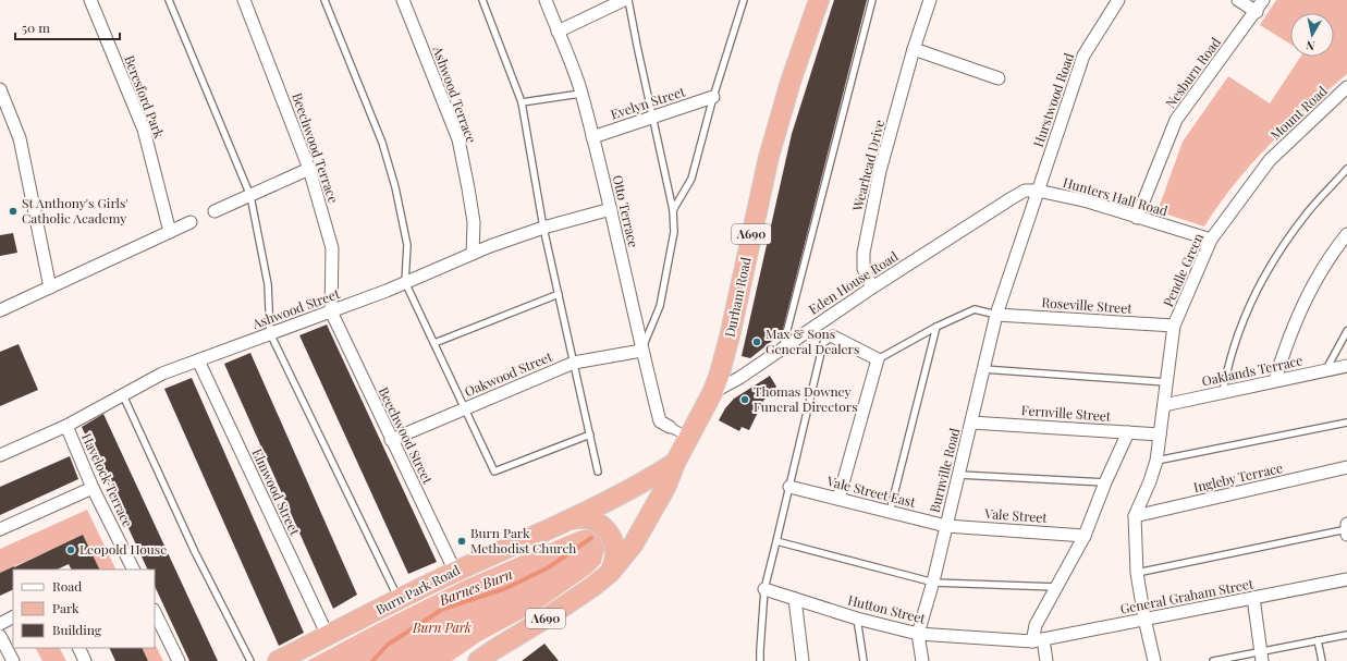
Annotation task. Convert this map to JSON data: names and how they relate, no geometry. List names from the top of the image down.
{
  "streets": {
    "highway": ["A690", "Durham Road", "Burn Park Road"],
    "street": [
      "Nesburn Road",
      "Ashwood Terrace",
      "Beresford Park",
      "Hurstwood Road",
      "Evelyn Street",
      "Mount Road",
      "Beechwood Terrace",
      "Wearhead Drive",
      "Hunters Hall Road",
      "Otto Terrace",
      "Pendle Green",
      "Eden House Road",
      "Roseville Street",
      "Ashwood Street",
      "Oaklands Terrace",
      "Oakwood Street",
      "Fernville Street",
      "Beechwood Street",
      "Burnville Road",
      "Ingleby Terrace",
      "Havelock Terrace",
      "Elmwood Street",
      "Vale Street East",
      "Vale Street",
      "General Graham Street",
      "Hutton Street"
    ]
  },
  "crossings": [
    ["Nesburn Road", "Hunters Hall Road"],
    ["Ashwood Terrace", "Ashwood Street"],
    ["Hurstwood Road", "Hunters Hall Road"],
    ["Hurstwood Road", "Roseville Street"],
    ["Hurstwood Road", "Burnville Road"],
    ["Evelyn Street", "Otto Terrace"],
    ["Mount Road", "Pendle Green"],
    ["Beechwood Terrace", "Ashwood Street"],
    ["Beechwood Terrace", "Beechwood Street"],
    ["Wearhead Drive", "Eden House Road"],
    ["Hunters Hall Road", "Pendle Green"],
    ["Hunters Hall Road", "Eden House Road"],
    ["Otto Terrace", "Ashwood Street"],
    ["Otto Terrace", "Oakwood Street"],
    ["A690", "Durham Road"],
    ["A690", "Burn Park Road"],
    ["Pendle Green", "Roseville Street"],
    ["Pendle Green", "Oaklands Terrace"],
    ["Pendle Green", "Fernville Street"],
    ["Pendle Green", "Ingleby Terrace"],
    ["Eden House Road", "Durham Road"],
    ["Durham Road", "Burn Park Road"],
    ["Roseville Street", "Burnville Road"],
    ["Ashwood Street", "Beechwood Street"],
    ["Ashwood Street", "Havelock Terrace"],
    ["Ashwood Street", "Elmwood Street"],
    ["Oakwood Street", "Beechwood Street"],
    ["Fernville Street", "Burnville Road"],
    ["Beechwood Street", "Burn Park Road"],
    ["Burnville Road", "Vale Street East"],
    ["Burnville Road", "Vale Street"],
    ["Burnville Road", "Hutton Street"],
    ["Elmwood Street", "Burn Park Road"],
    ["Vale Street East", "Vale Street"],
    ["General Graham Street", "Hutton Street"]
  ],
  "water": ["Barnes Burn"],
  "parks": ["Burn Park"],
  "places": [
    "St Anthony's Girls' Catholic Academy",
    "Max & Sons General Dealers",
    "Thomas Downey Funeral Directors",
    "Burn Park Methodist Church",
    "Leopold House"
  ],
  "legend": ["Road", "Park", "Building"],
  "scale_bar": "50 m",
  "north": "bottom"
}
